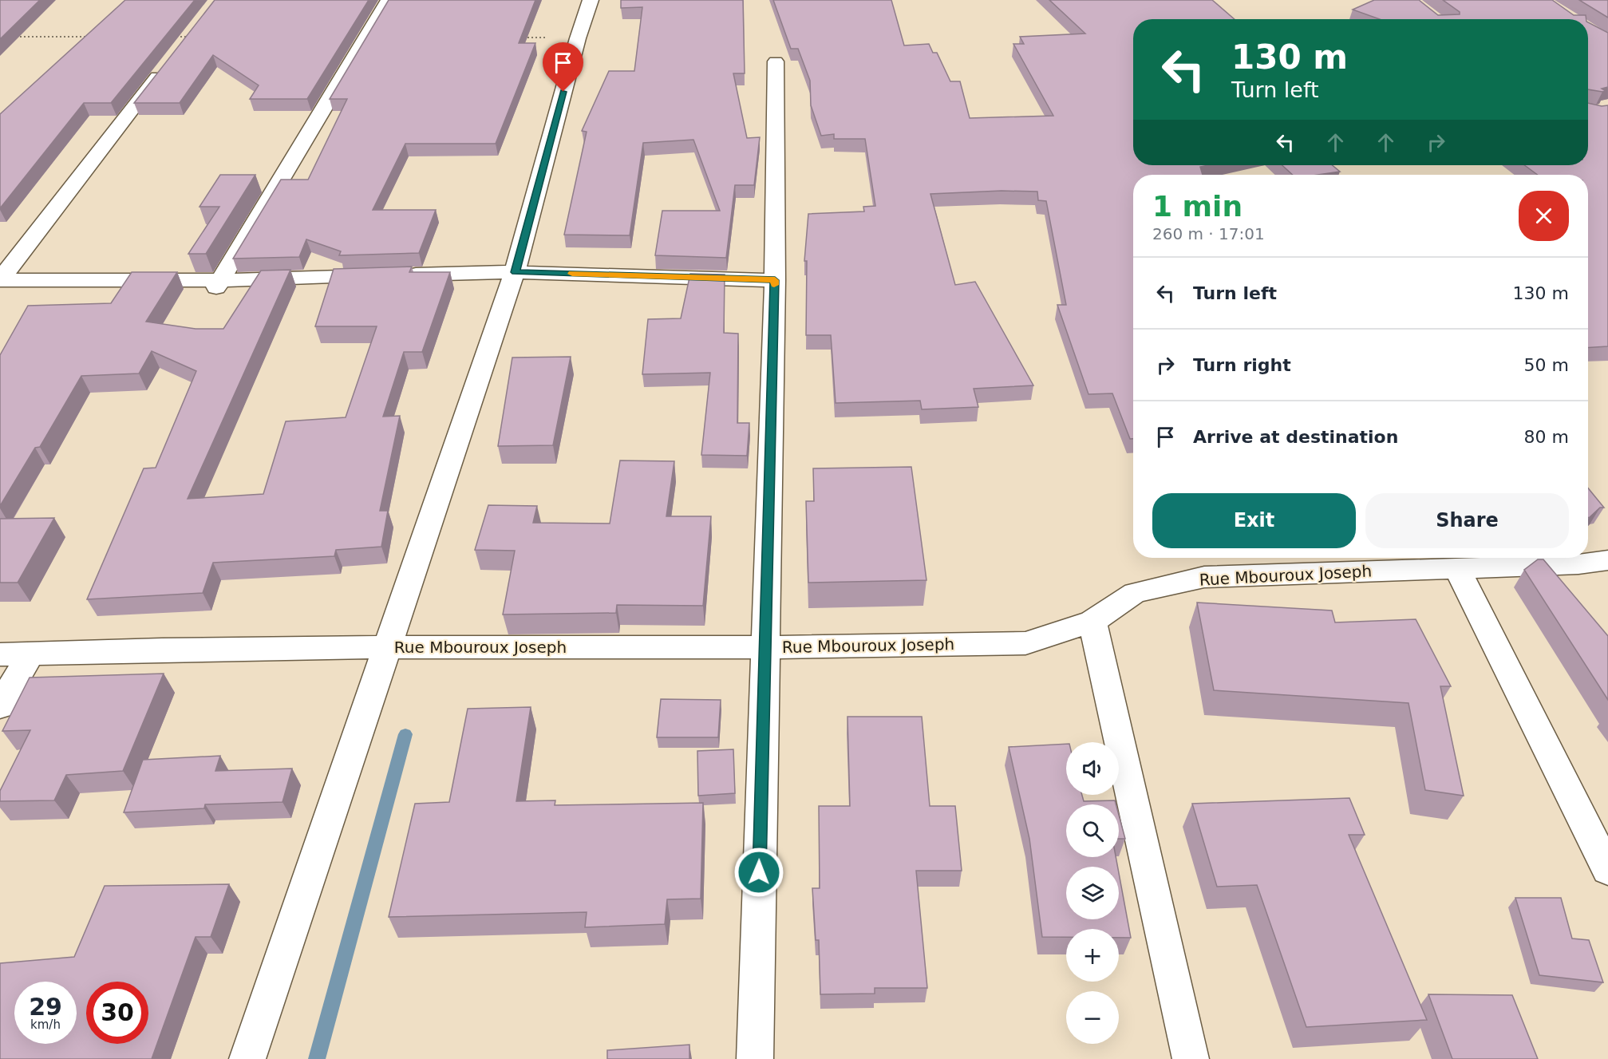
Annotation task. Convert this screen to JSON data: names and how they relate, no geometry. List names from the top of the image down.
{
  "streets": {
    "street": ["Rue Mbouroux Joseph"]
  },
  "page": {
    "turn": ["130 m", "Turn left"],
    "heading": ["1 min", "260 m · 17:01"],
    "list": [
      {
        "name": "Turn left",
        "value": "130 m"
      },
      {
        "name": "Turn right",
        "value": "50 m"
      },
      {
        "name": "Arrive at destination",
        "value": "80 m"
      }
    ],
    "buttons": ["Exit", "Share"],
    "map_buttons": ["+", "−"],
    "speed": "29 km/h",
    "limit": "30"
  }
}
